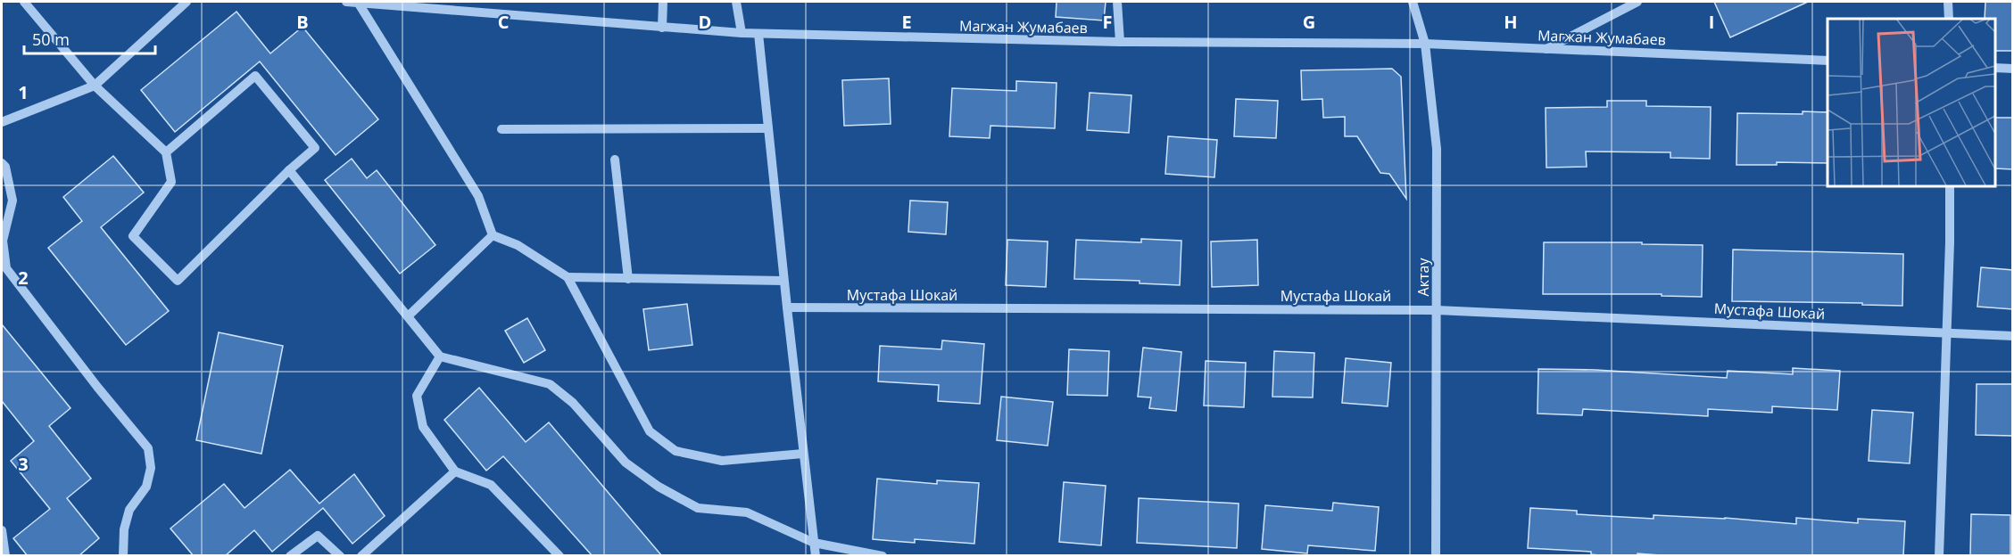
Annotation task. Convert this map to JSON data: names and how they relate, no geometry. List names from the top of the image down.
{
  "streets": {
    "street": ["Магжан Жумабаев", "Актау", "Мустафа Шокай"]
  },
  "crossings": [
    ["Магжан Жумабаев", "Актау"],
    ["Актау", "Мустафа Шокай"]
  ],
  "scale_bar": "50 m",
  "grid": {
    "columns": [
      "B",
      "C",
      "D",
      "E",
      "F",
      "G",
      "H",
      "I"
    ],
    "rows": ["1", "2", "3"]
  }
}
